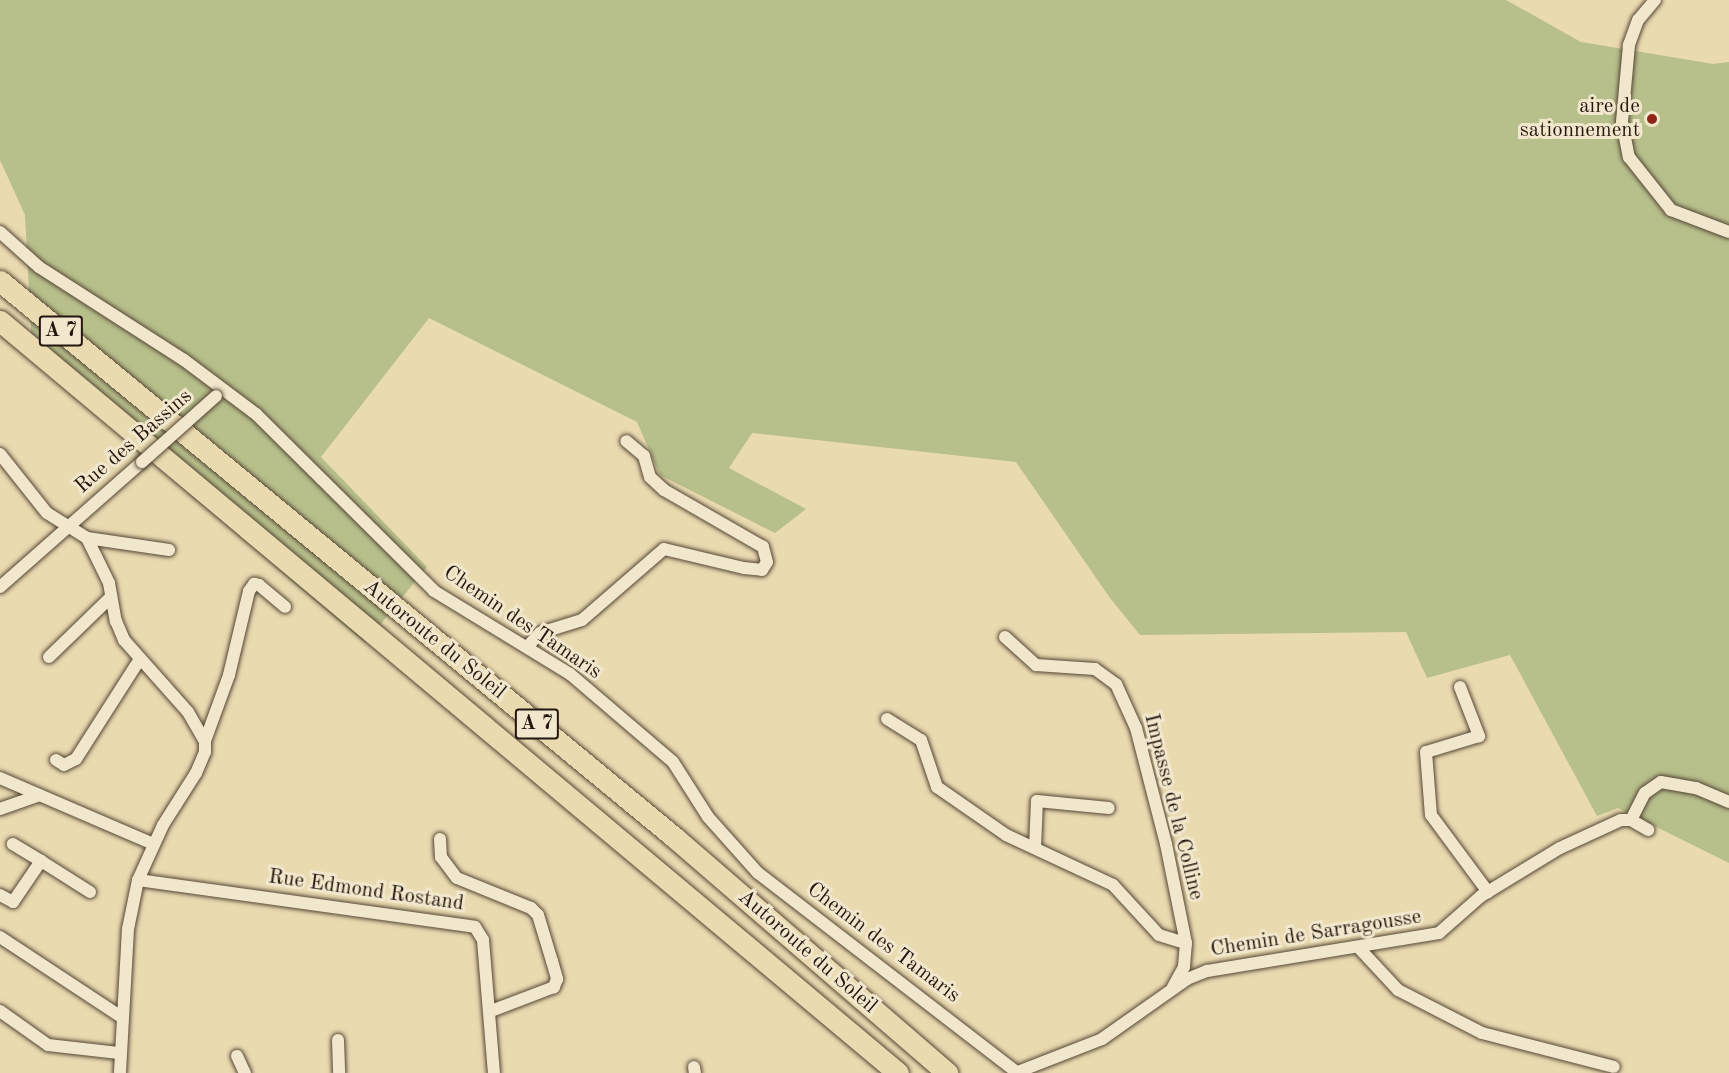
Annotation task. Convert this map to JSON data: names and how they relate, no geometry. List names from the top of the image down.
{
  "streets": {
    "highway": ["A 7", "Autoroute du Soleil"],
    "street": [
      "Rue des Bassins",
      "Chemin des Tamaris",
      "Impasse de la Colline",
      "Rue Edmond Rostand",
      "Chemin de Sarragousse"
    ]
  },
  "crossings": [
    ["Rue des Bassins", "Chemin des Tamaris"],
    ["Chemin des Tamaris", "Chemin de Sarragousse"],
    ["Impasse de la Colline", "Chemin de Sarragousse"]
  ],
  "places": ["aire de sationnement"]
}
